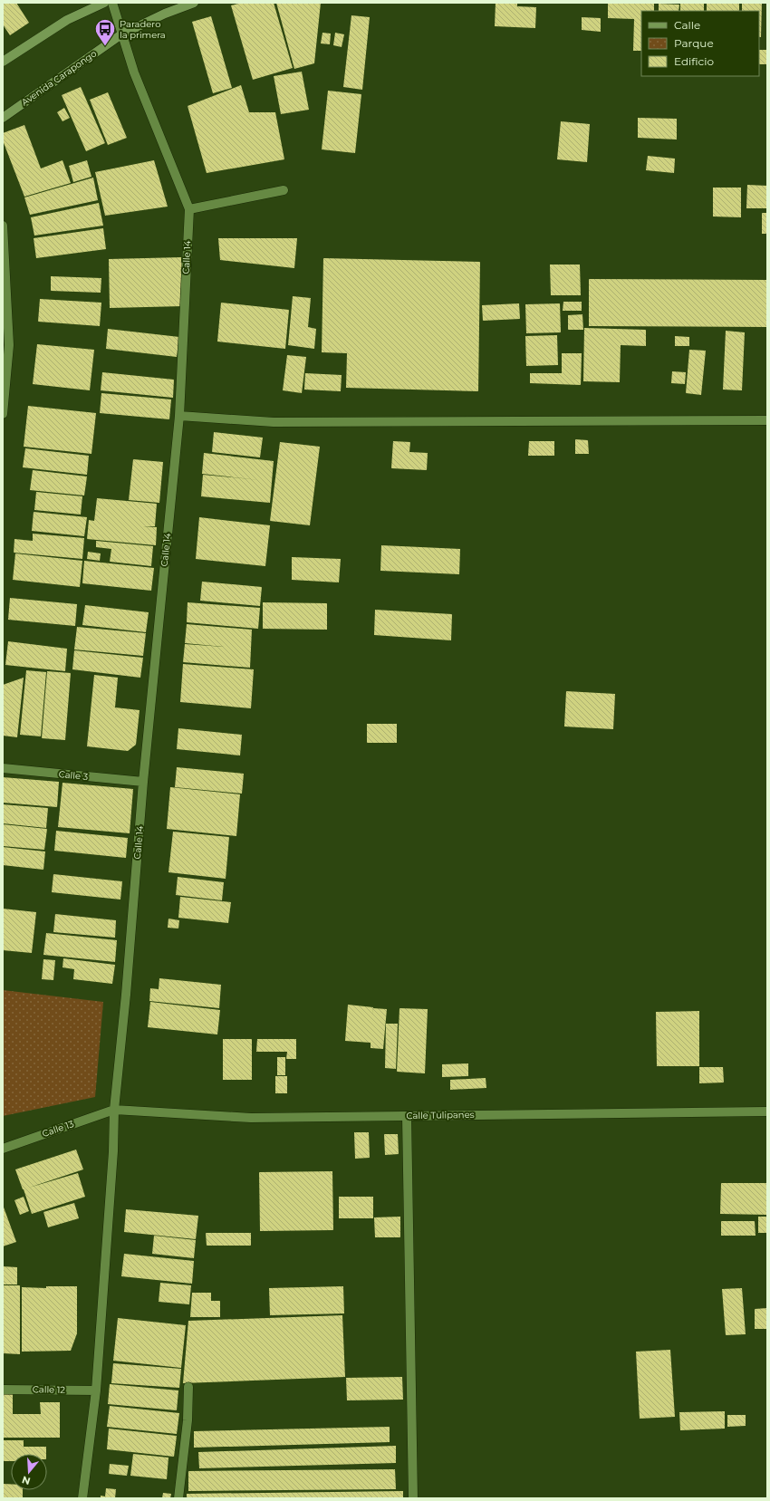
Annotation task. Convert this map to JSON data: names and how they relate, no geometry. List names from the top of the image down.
{
  "streets": {
    "street": [
      "Avenida Carapongo",
      "Calle 14",
      "Calle 3",
      "Calle Tulipanes",
      "Calle 13",
      "Calle 12"
    ]
  },
  "crossings": [
    ["Avenida Carapongo", "Calle 14"],
    ["Calle 14", "Calle 3"],
    ["Calle 14", "Calle Tulipanes"],
    ["Calle 14", "Calle 13"],
    ["Calle 14", "Calle 12"],
    ["Calle Tulipanes", "Calle 13"]
  ],
  "places": {
    "bus stop": ["Paradero la primera"]
  },
  "legend": ["Calle", "Parque", "Edificio"],
  "north": "bottom"
}
